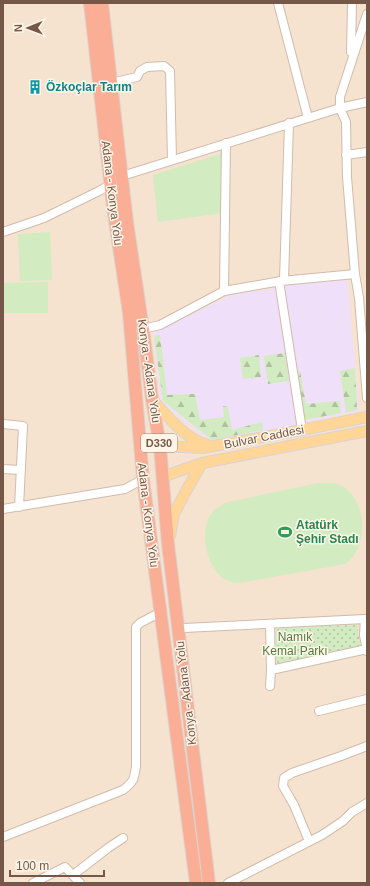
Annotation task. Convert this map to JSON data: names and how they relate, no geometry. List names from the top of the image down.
{
  "streets": {
    "highway": ["Adana - Konya Yolu", "Konya - Adana Yolu", "D330"],
    "main road": ["Bulvar Caddesi"]
  },
  "crossings": [
    ["Konya - Adana Yolu", "Bulvar Caddesi"]
  ],
  "parks": ["Namık Kemal Parkı"],
  "places": {
    "building": ["Özkoçlar Tarım"],
    "sports": ["Atatürk Şehir Stadı"]
  },
  "scale_bar": "100 m",
  "north": "left"
}
